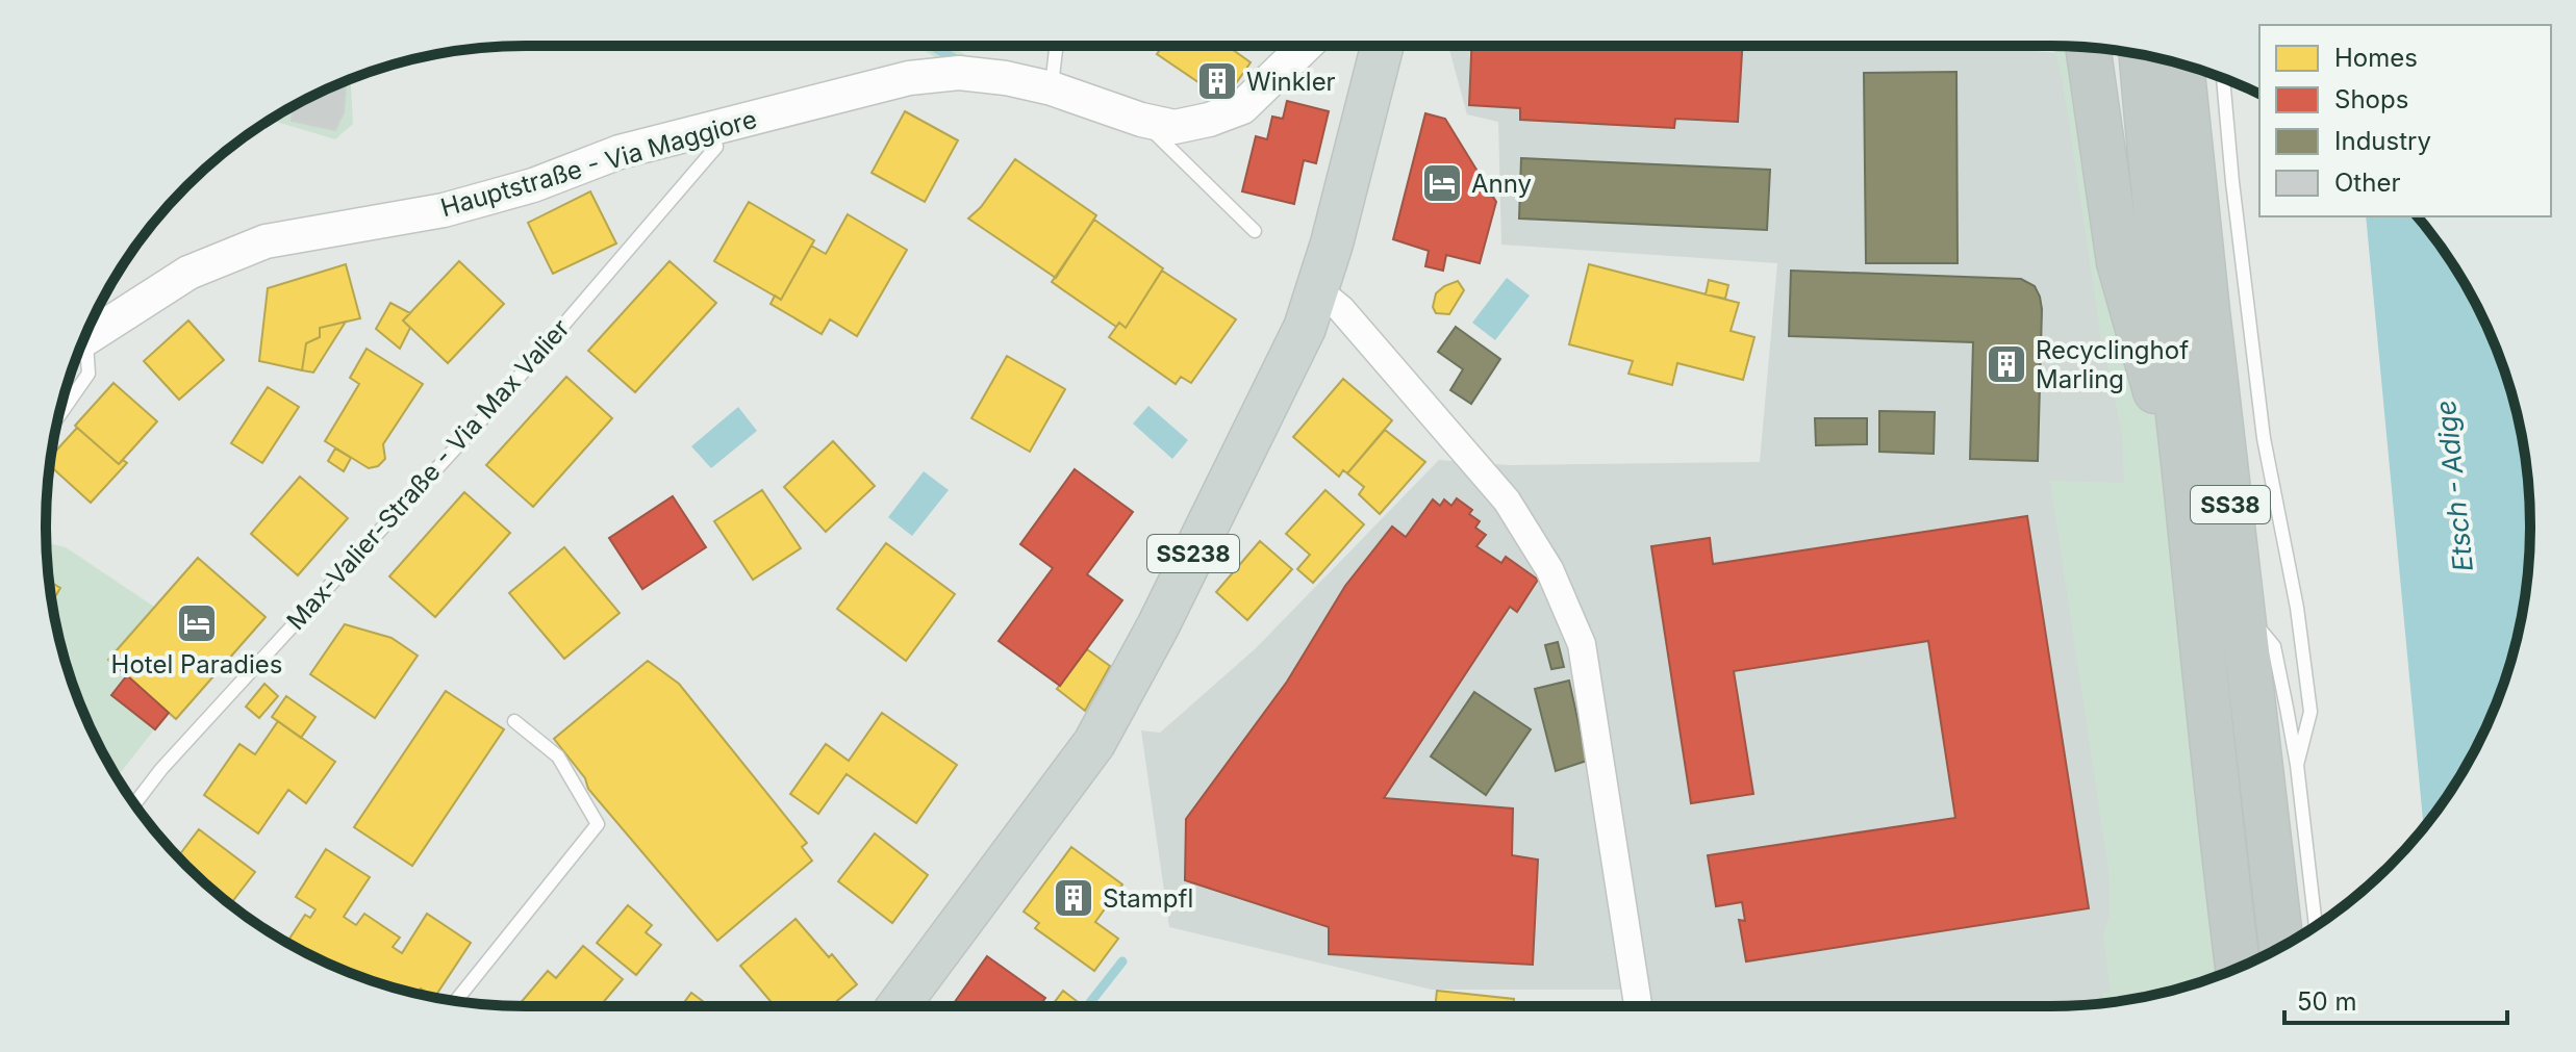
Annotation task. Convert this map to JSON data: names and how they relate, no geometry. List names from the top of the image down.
{
  "streets": {
    "highway": ["SS38"],
    "main road": ["SS238"],
    "street": ["Hauptstraße - Via Maggiore"],
    "lane": ["Max-Valier-Straße - Via Max Valier"]
  },
  "crossings": [
    ["Hauptstraße - Via Maggiore", "Max-Valier-Straße - Via Max Valier"]
  ],
  "water": ["Etsch - Adige"],
  "places": {
    "building": ["Winkler", "Recyclinghof Marling", "Stampfl"],
    "hotel": ["Anny", "Hotel Paradies"]
  },
  "legend": [
    "Homes",
    "Shops",
    "Industry",
    "Other"
  ],
  "scale_bar": "50 m"
}
